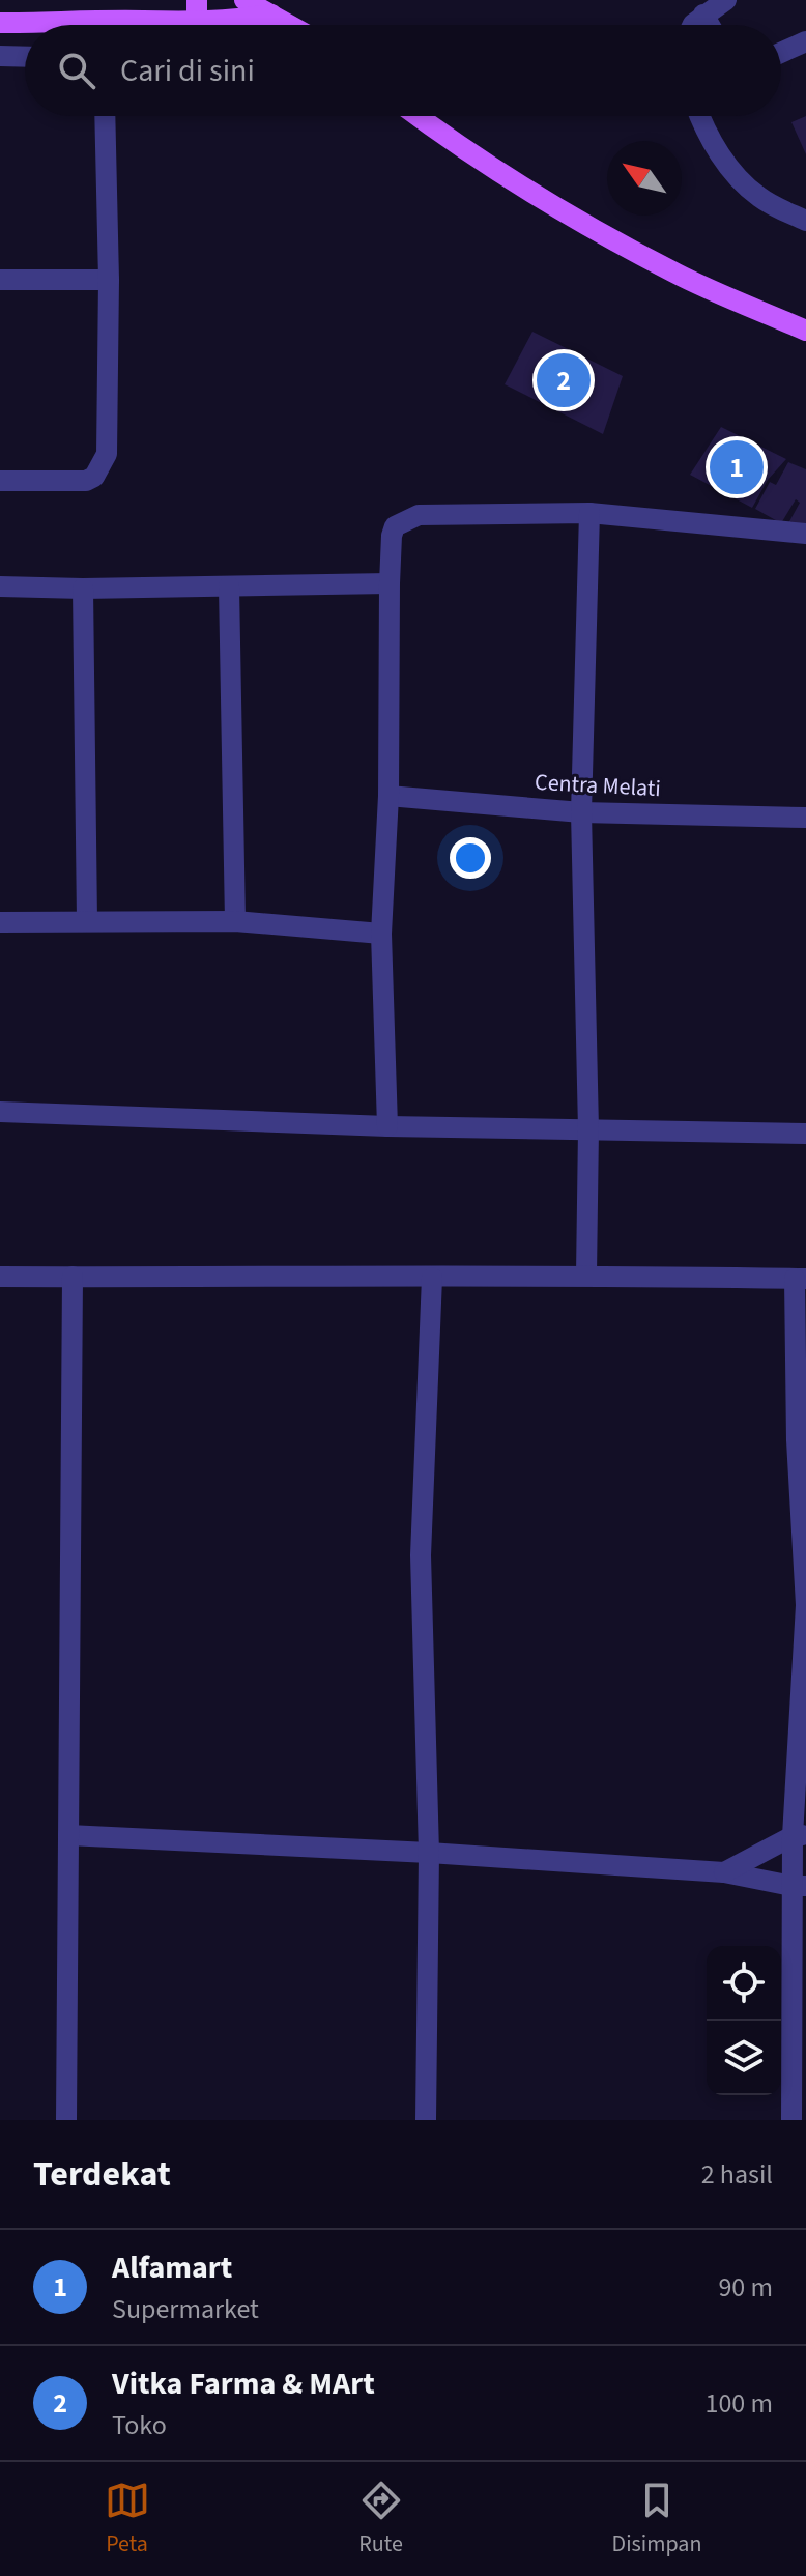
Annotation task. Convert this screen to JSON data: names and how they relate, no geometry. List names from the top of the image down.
{
  "streets": {
    "street": ["Centra Melati"]
  },
  "north": "top left",
  "page": {
    "search": "Cari di sini",
    "pins": ["2", "1"],
    "heading": ["Terdekat", "2 hasil"],
    "list": [
      {
        "mark": "1",
        "name": "Alfamart",
        "note": "Supermarket",
        "value": "90 m"
      },
      {
        "mark": "2",
        "name": "Vitka Farma & MArt",
        "note": "Toko",
        "value": "100 m"
      }
    ],
    "nav": ["Peta", "Rute", "Disimpan"]
  }
}
